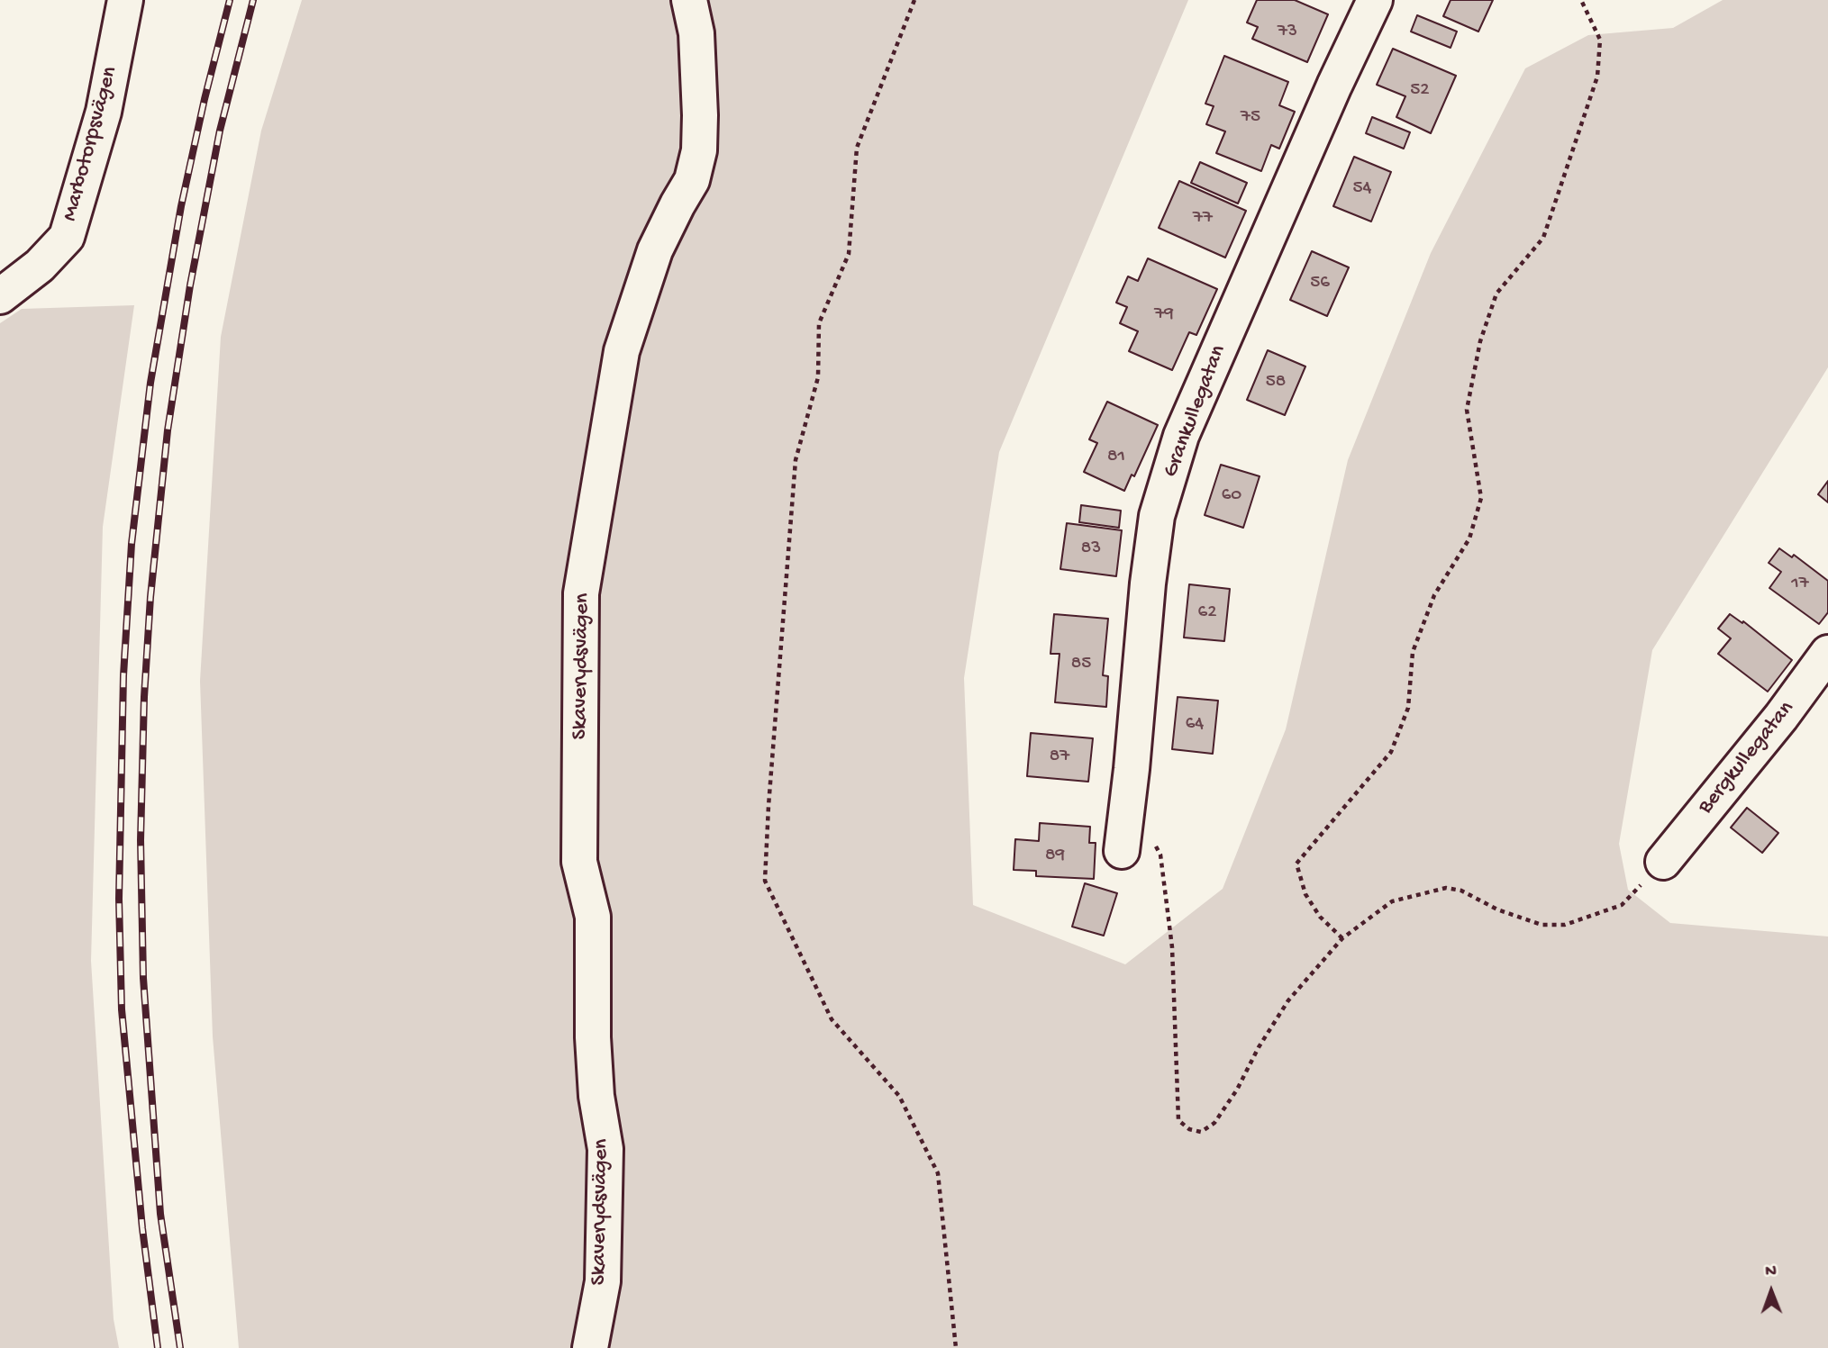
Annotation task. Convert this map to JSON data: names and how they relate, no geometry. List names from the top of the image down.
{
  "streets": {
    "street": [
      "Marbotorpsvägen",
      "Grankullegatan",
      "Skaverydsvägen",
      "Bergkullegatan"
    ]
  },
  "house_numbers": [
    "73",
    "52",
    "75",
    "54",
    "77",
    "56",
    "79",
    "58",
    "81",
    "60",
    "83",
    "17",
    "62",
    "85",
    "64",
    "87",
    "89"
  ],
  "north": "top"
}
